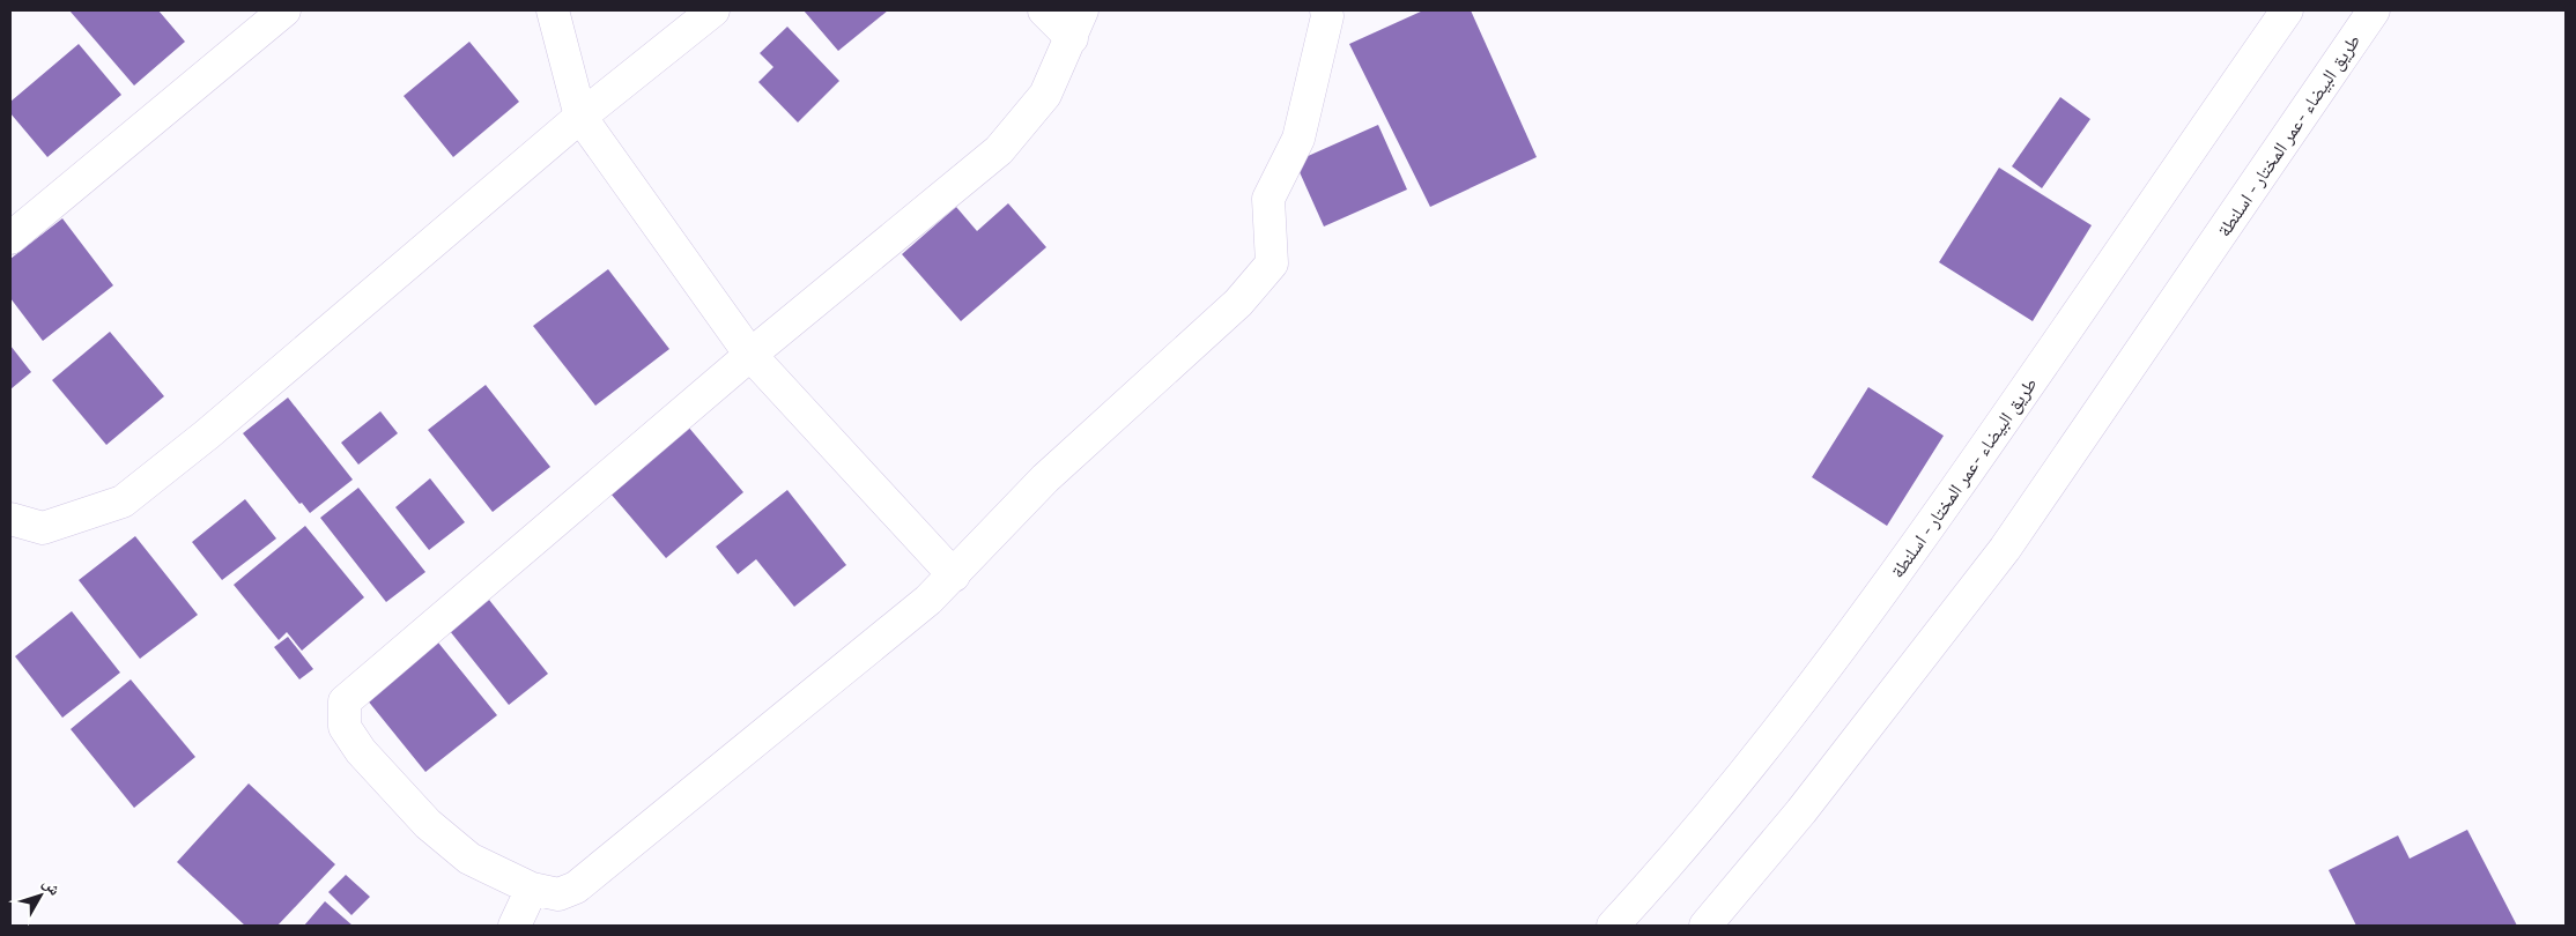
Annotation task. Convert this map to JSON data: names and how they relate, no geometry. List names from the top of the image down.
{
  "streets": {
    "street": ["طريق البيضاء -عمر المختار - اسلنطة"]
  },
  "north": "top right"
}
